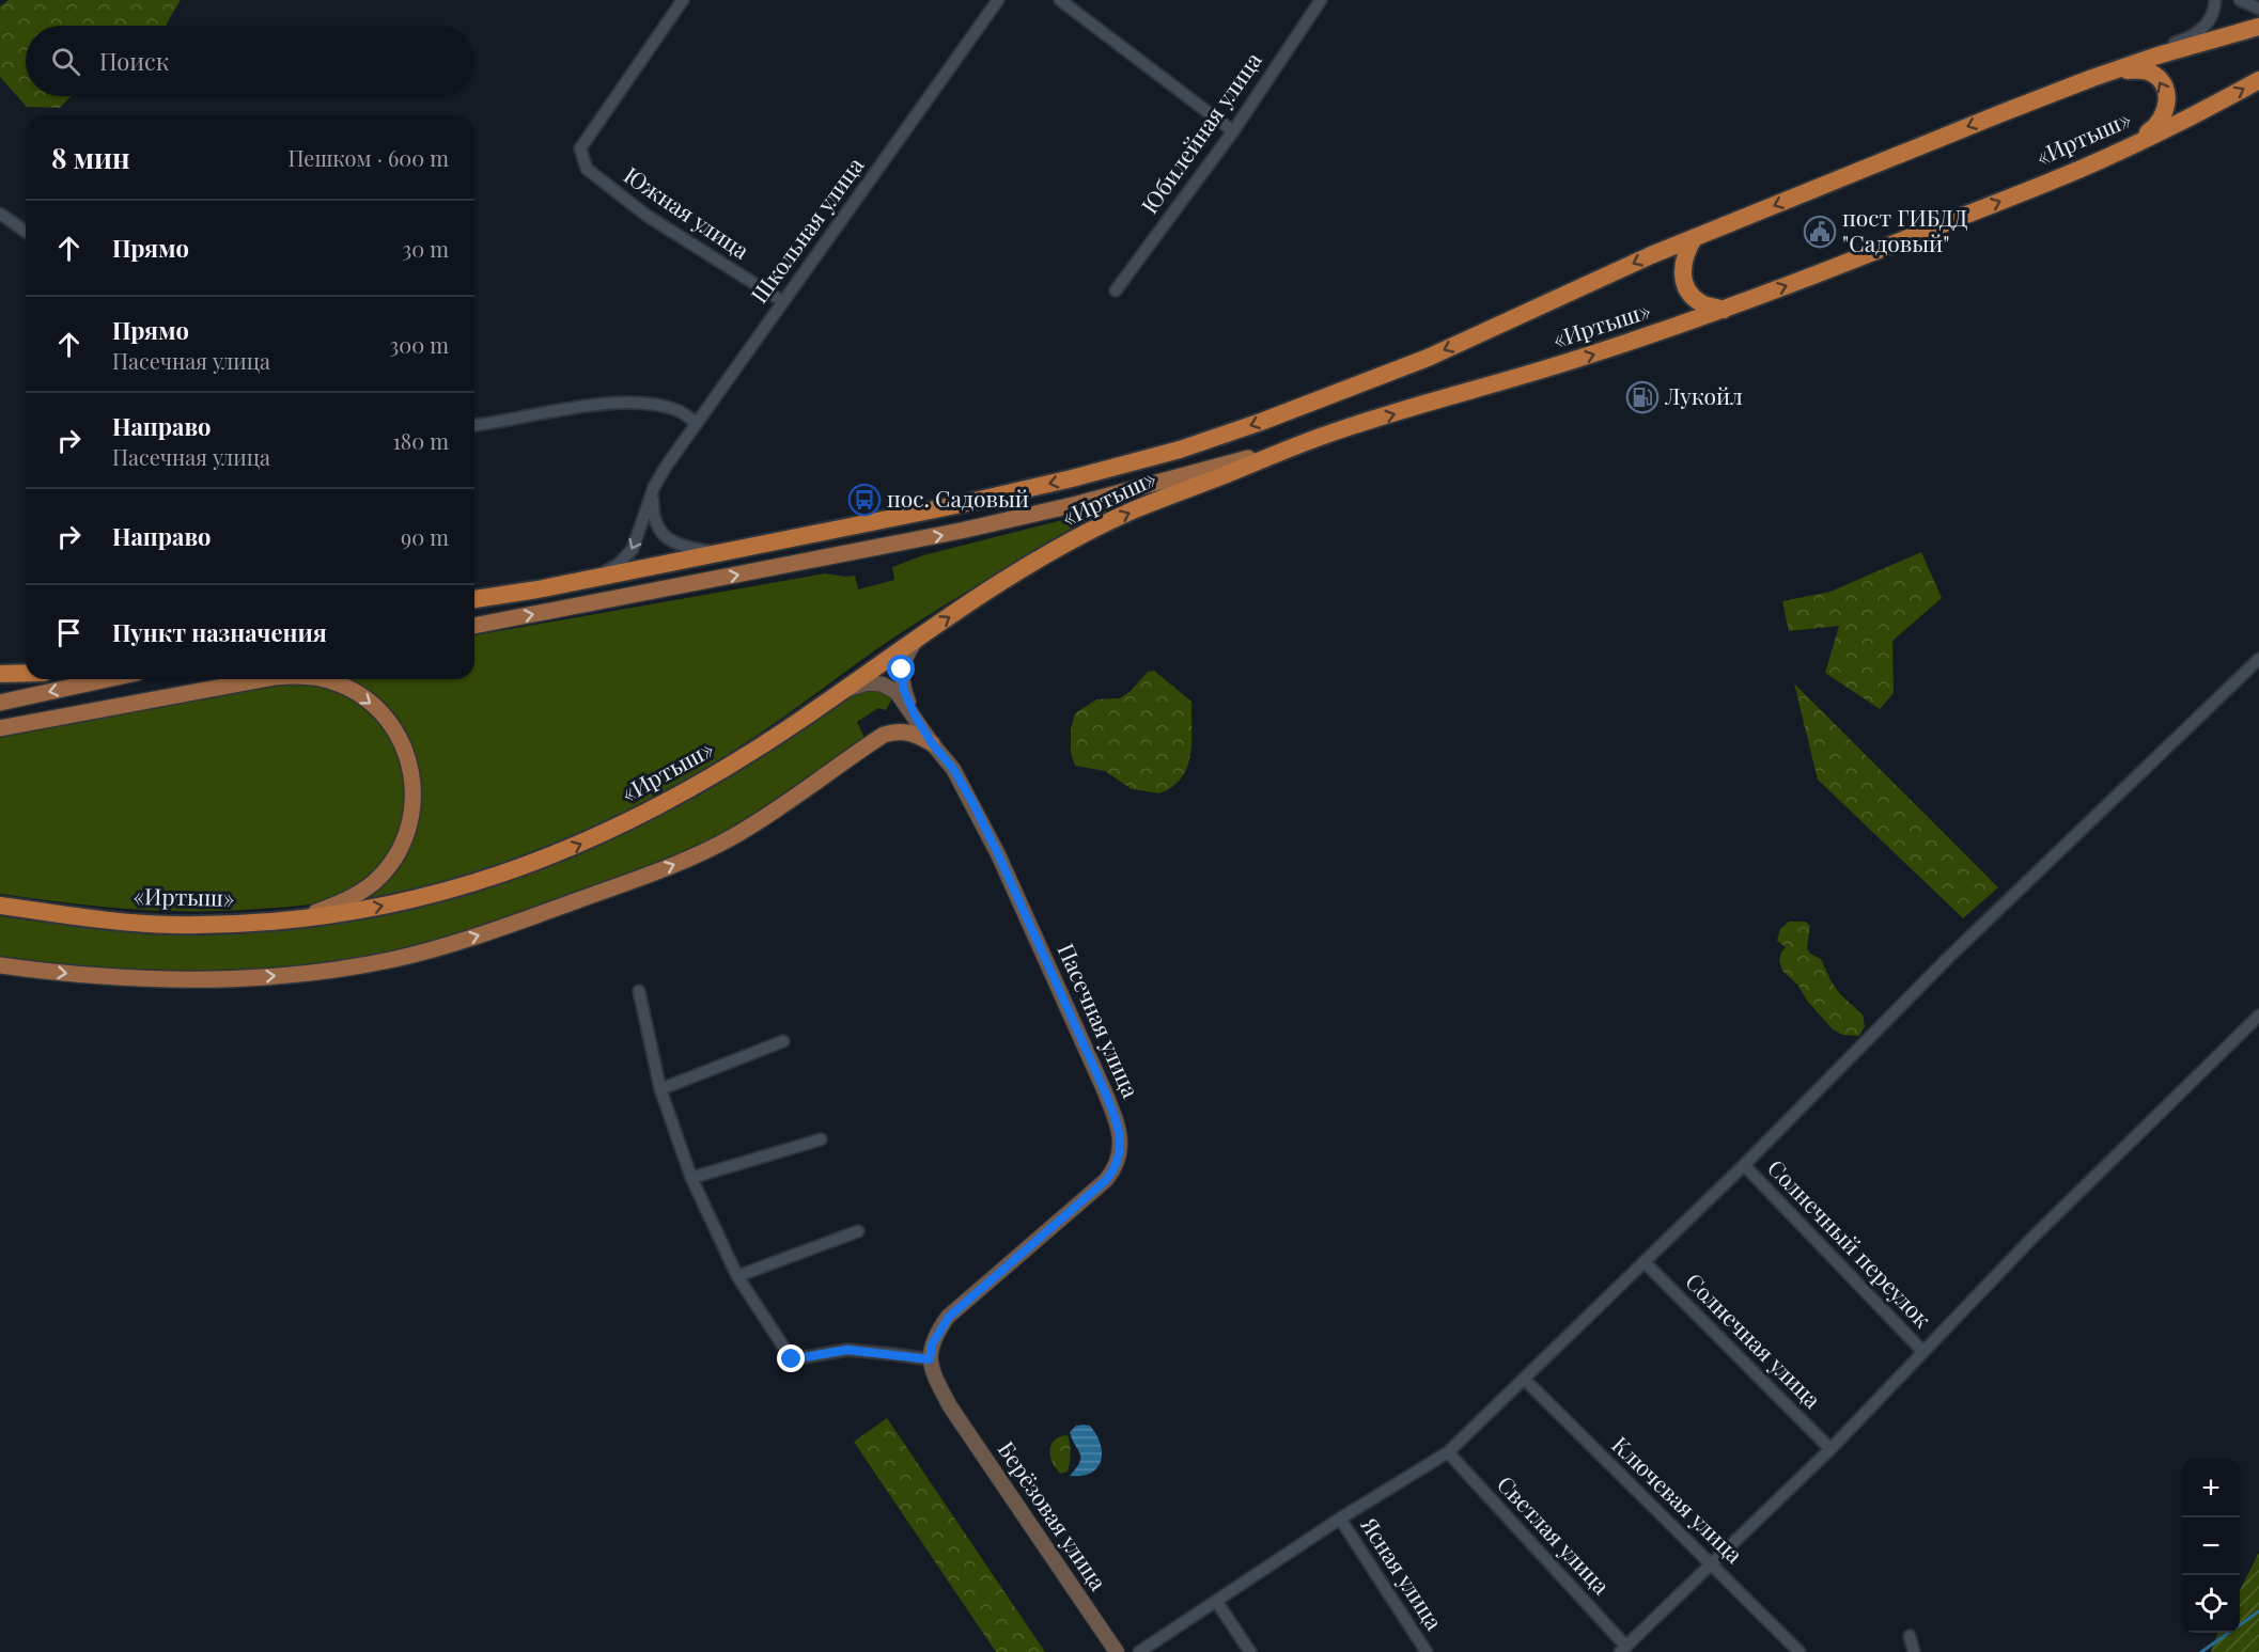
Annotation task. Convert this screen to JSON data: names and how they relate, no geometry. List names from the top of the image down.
{
  "streets": {
    "highway": ["«Иртыш»"],
    "main road": ["Пасечная улица", "Берёзовая улица"],
    "street": [
      "Юбилейная улица",
      "Южная улица",
      "Школьная улица",
      "Солнечный переулок",
      "Солнечная улица",
      "Ключевая улица",
      "Светлая улица",
      "Ясная улица"
    ]
  },
  "crossings": [
    ["«Иртыш»", "Школьная улица"],
    ["Южная улица", "Школьная улица"],
    ["Пасечная улица", "Берёзовая улица"]
  ],
  "places": {
    "public building": ["пост ГИБДД \"Садовый\""],
    "fuel station": ["Лукойл"],
    "bus stop": ["пос. Садовый"]
  },
  "page": {
    "search": "Поиск",
    "heading": ["8 мин", "Пешком · 600 m"],
    "list": [
      ["Прямо", "30 m"],
      ["Прямо", "Пасечная улица", "300 m"],
      ["Направо", "Пасечная улица", "180 m"],
      ["Направо", "90 m"],
      "Пункт назначения"
    ],
    "map_buttons": ["+", "−"]
  }
}
